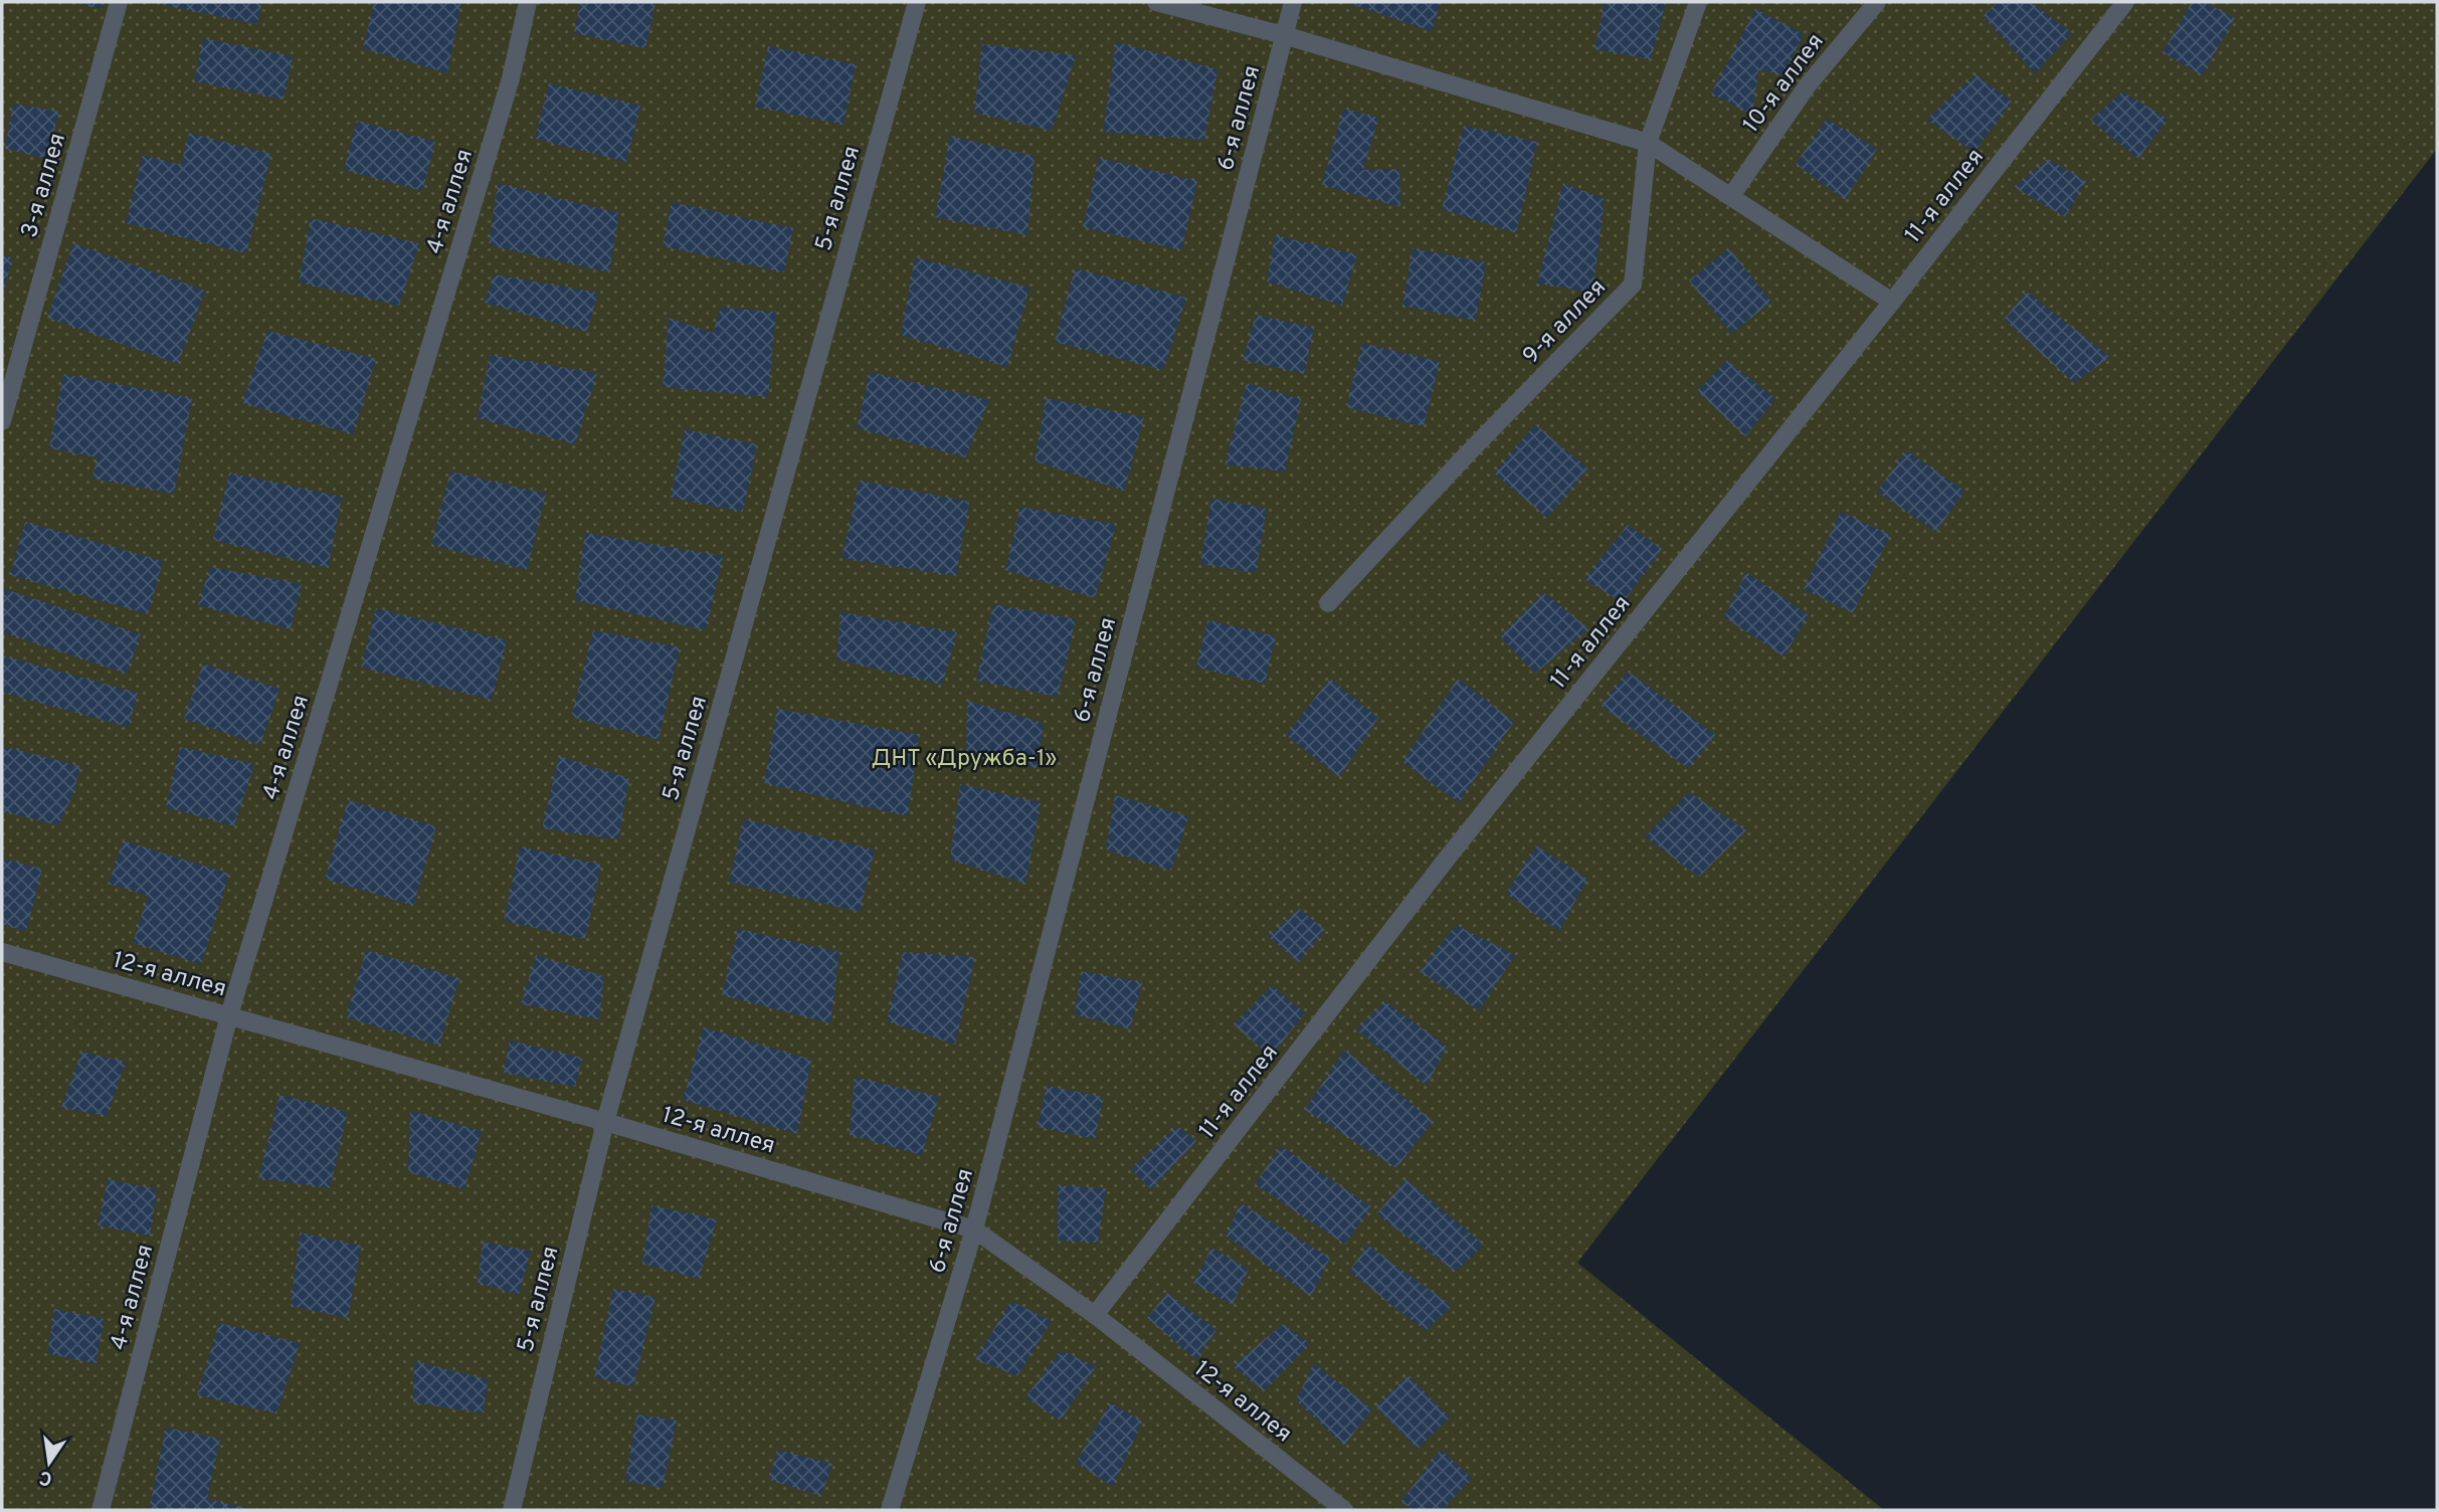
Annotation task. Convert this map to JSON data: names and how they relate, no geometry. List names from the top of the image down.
{
  "streets": {
    "street": [
      "10-я аллея",
      "6-я аллея",
      "3-я аллея",
      "11-я аллея",
      "5-я аллея",
      "4-я аллея",
      "9-я аллея",
      "12-я аллея"
    ]
  },
  "crossings": [
    ["6-я аллея", "12-я аллея"],
    ["11-я аллея", "12-я аллея"],
    ["5-я аллея", "12-я аллея"],
    ["4-я аллея", "12-я аллея"]
  ],
  "parks": ["ДНТ «Дружба-1»"],
  "north": "bottom"
}
